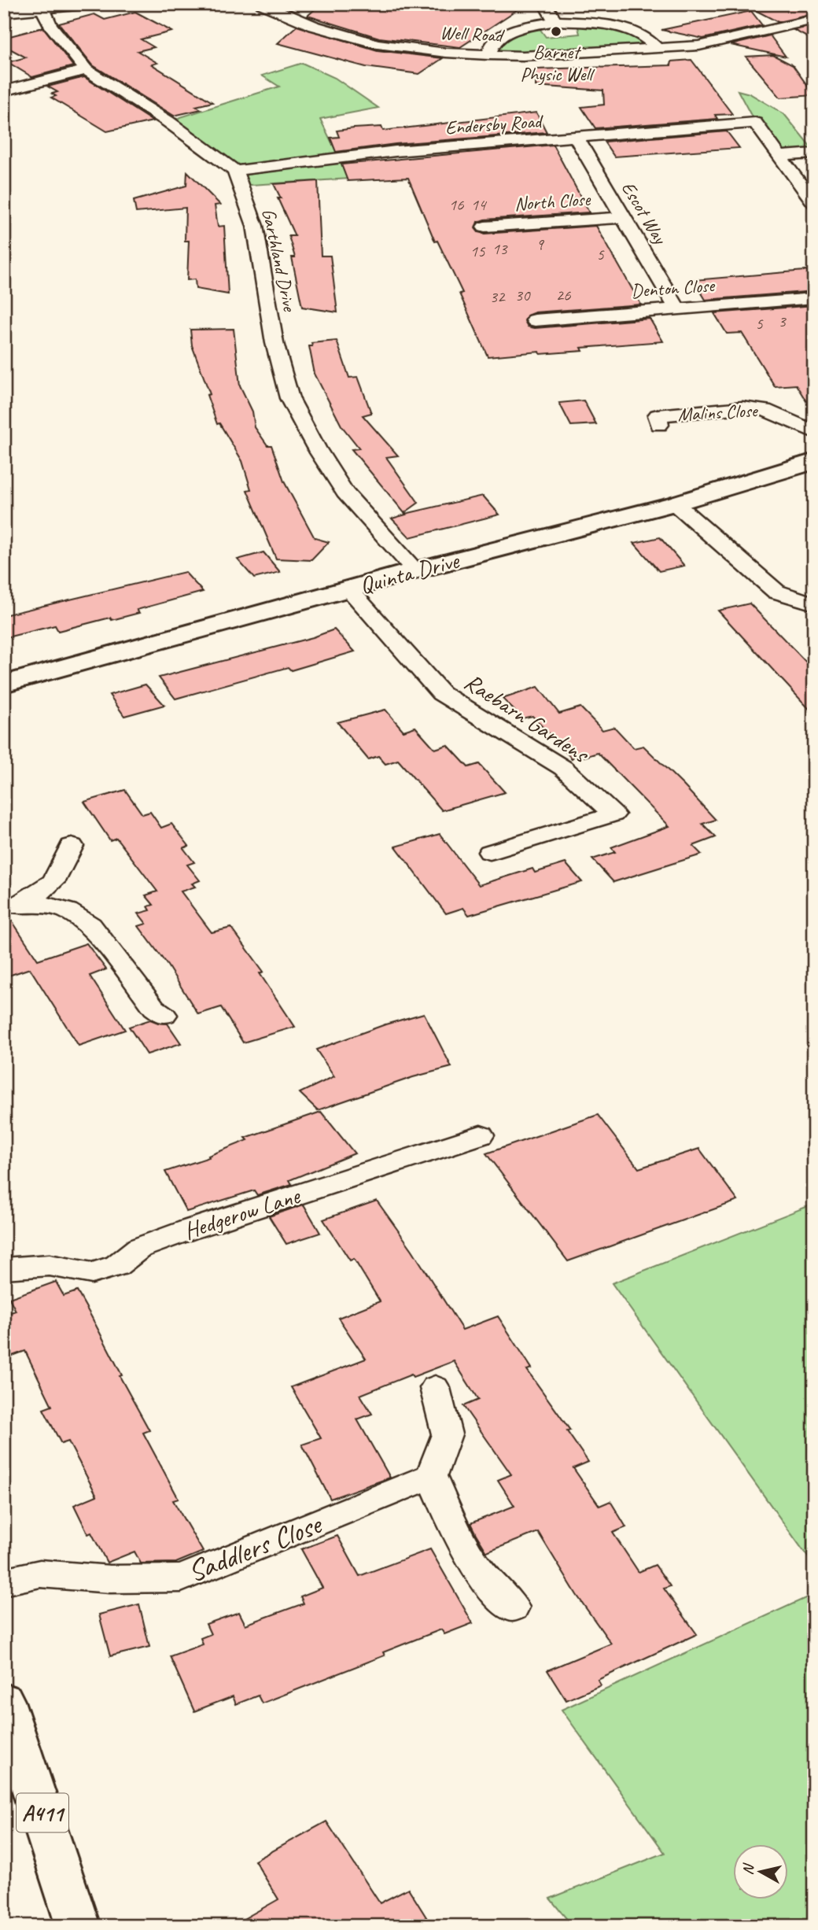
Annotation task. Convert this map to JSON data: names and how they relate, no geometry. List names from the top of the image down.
{
  "streets": {
    "street": [
      "Well Road",
      "Endersby Road",
      "North Close",
      "Escot Way",
      "Garthland Drive",
      "Denton Close",
      "Malins Close",
      "Quinta Drive",
      "Raebarn Gardens",
      "Hedgerow Lane",
      "Saddlers Close",
      "A411"
    ]
  },
  "crossings": [
    ["Endersby Road", "Escot Way"],
    ["Endersby Road", "Garthland Drive"],
    ["North Close", "Escot Way"],
    ["Escot Way", "Denton Close"],
    ["Garthland Drive", "Quinta Drive"],
    ["Quinta Drive", "Raebarn Gardens"]
  ],
  "places": ["Barnet Physic Well"],
  "house_numbers": [
    "16",
    "14",
    "9",
    "13",
    "15",
    "5",
    "30",
    "26",
    "32",
    "3",
    "5"
  ],
  "north": "left"
}
